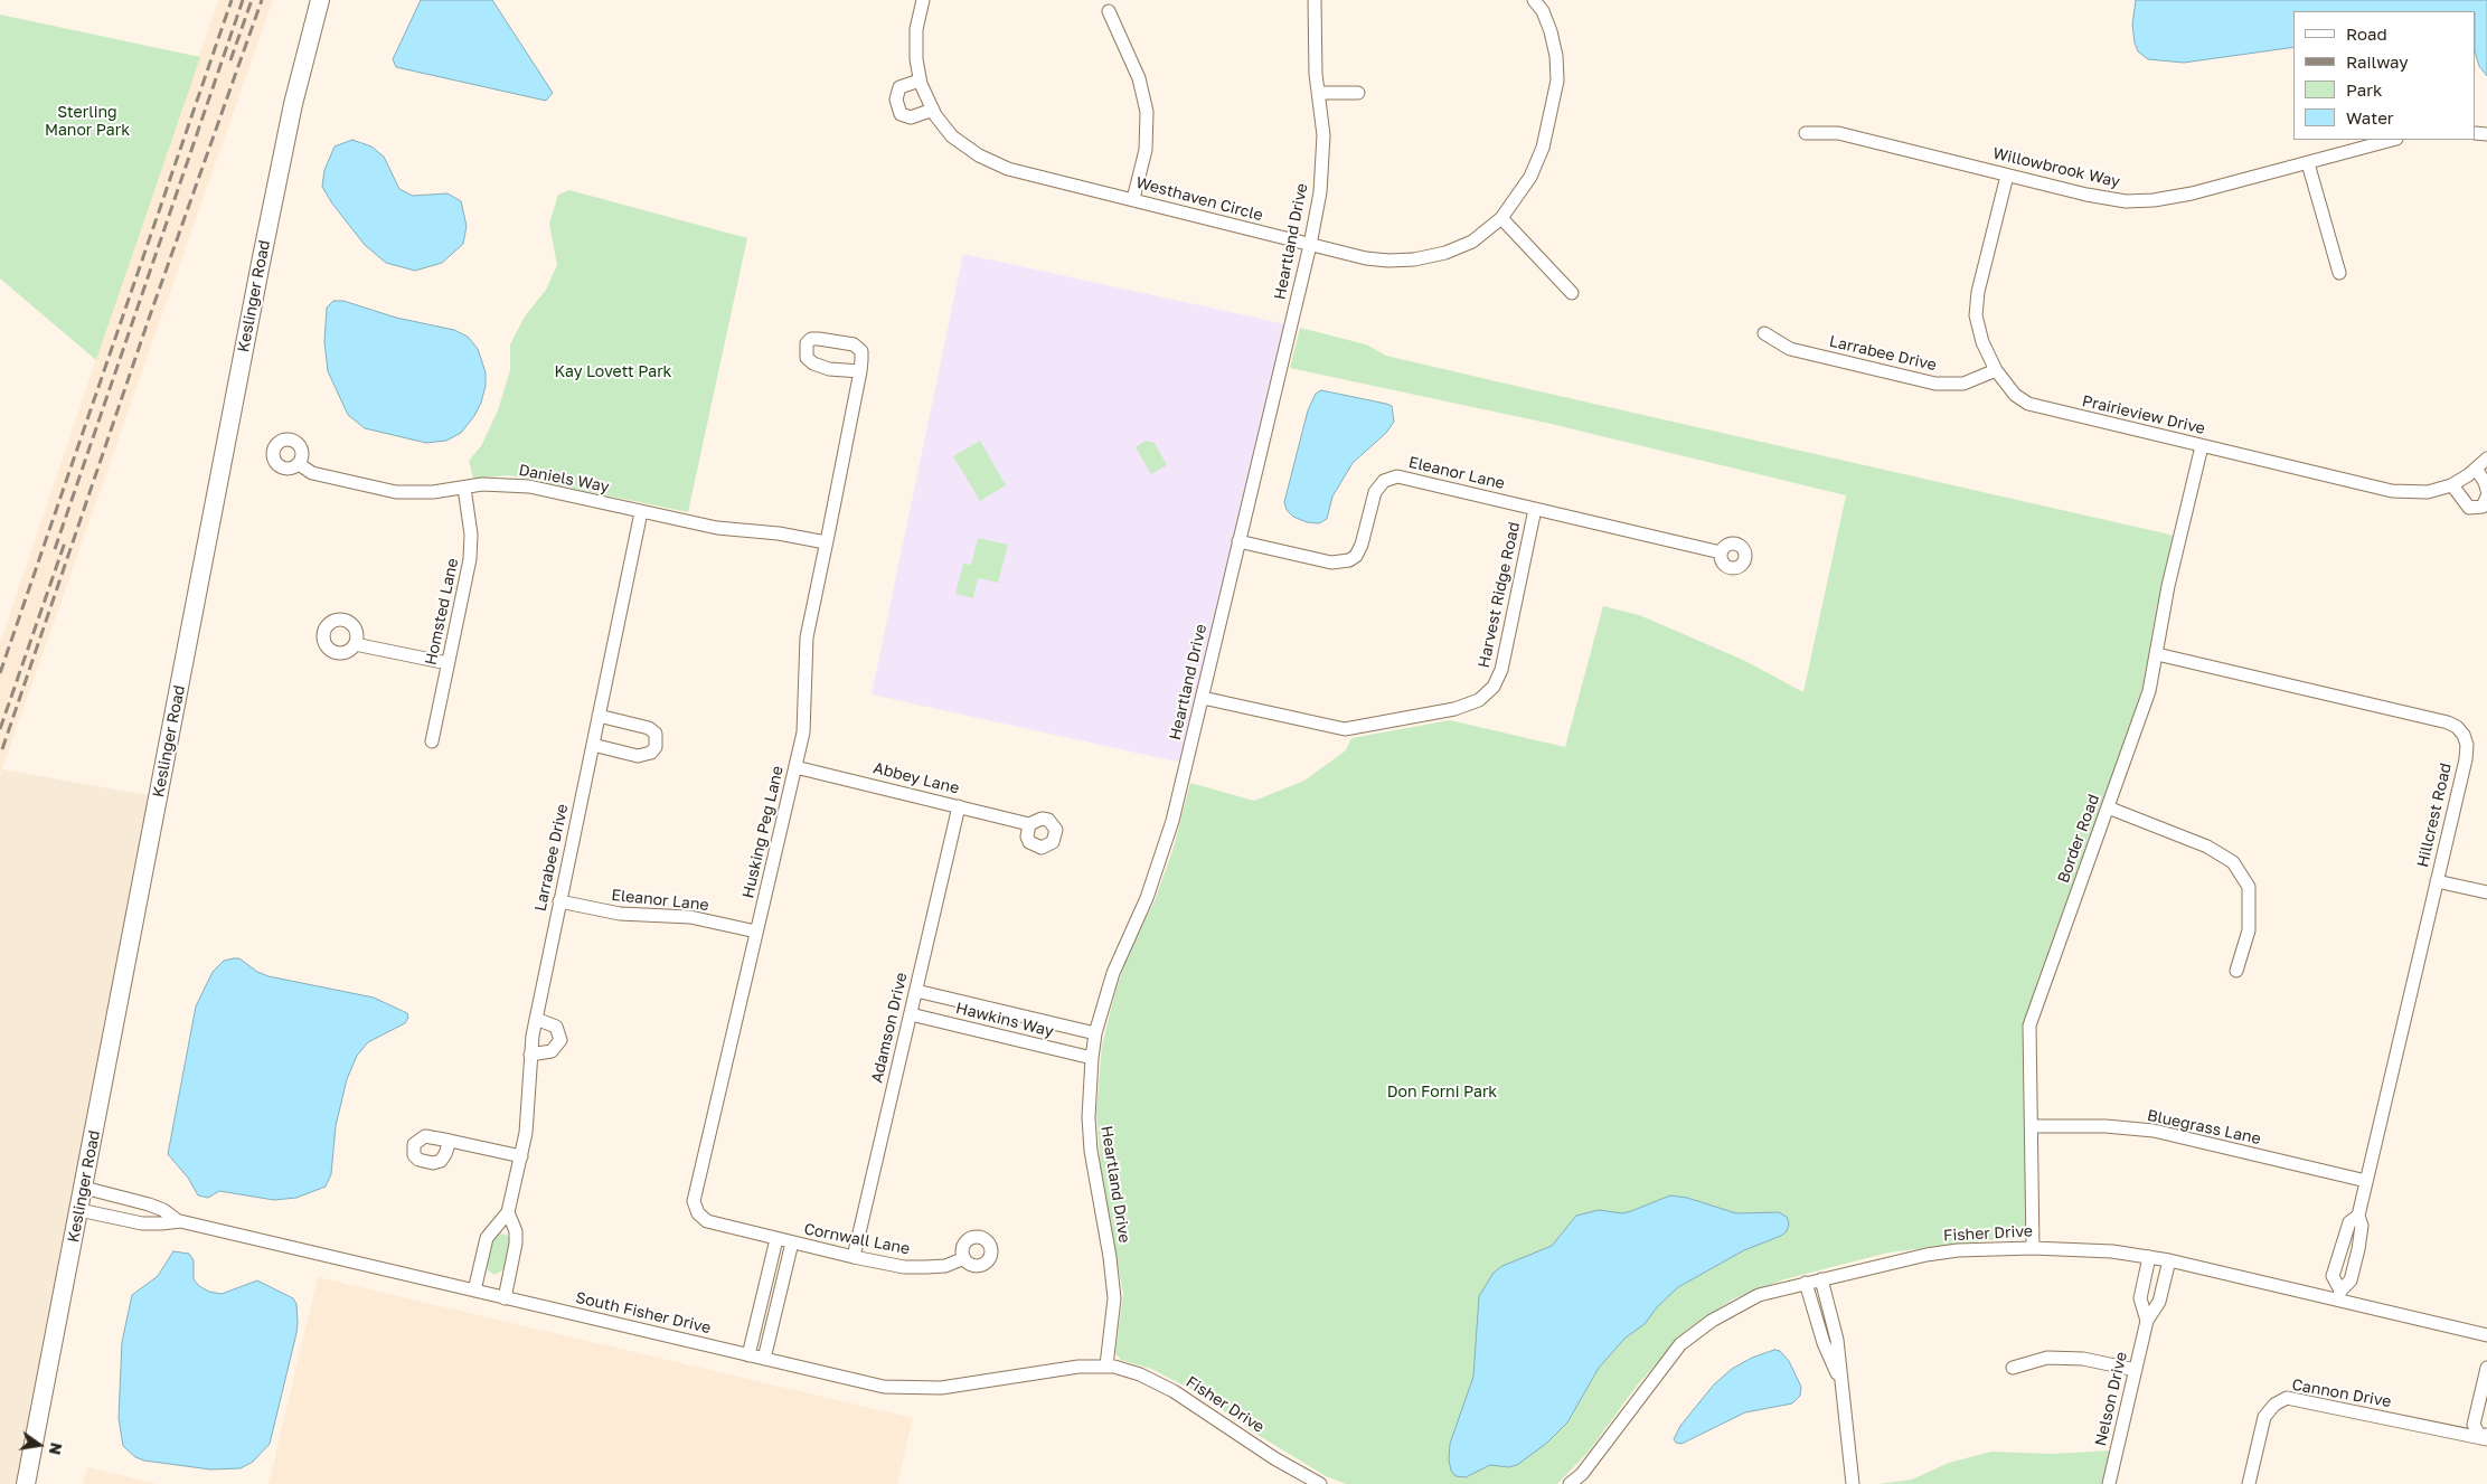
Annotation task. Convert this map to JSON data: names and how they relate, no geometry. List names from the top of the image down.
{
  "streets": {
    "main road": ["Keslinger Road"],
    "street": [
      "Willowbrook Way",
      "Westhaven Circle",
      "Heartland Drive",
      "Larrabee Drive",
      "Prairieview Drive",
      "Eleanor Lane",
      "Daniels Way",
      "Harvest Ridge Road",
      "Homsted Lane",
      "Abbey Lane",
      "Hillcrest Road",
      "Husking Peg Lane",
      "Border Road",
      "Hawkins Way",
      "Adamson Drive",
      "Bluegrass Lane",
      "Fisher Drive",
      "Cornwall Lane",
      "South Fisher Drive",
      "Cannon Drive",
      "Nelson Drive"
    ]
  },
  "crossings": [
    ["Willowbrook Way", "Prairieview Drive"],
    ["Westhaven Circle", "Heartland Drive"],
    ["Heartland Drive", "Eleanor Lane"],
    ["Heartland Drive", "Harvest Ridge Road"],
    ["Heartland Drive", "Hawkins Way"],
    ["Heartland Drive", "Fisher Drive"],
    ["Heartland Drive", "South Fisher Drive"],
    ["Keslinger Road", "South Fisher Drive"],
    ["Larrabee Drive", "Prairieview Drive"],
    ["Larrabee Drive", "Eleanor Lane"],
    ["Larrabee Drive", "Daniels Way"],
    ["Larrabee Drive", "South Fisher Drive"],
    ["Prairieview Drive", "Border Road"],
    ["Eleanor Lane", "Harvest Ridge Road"],
    ["Eleanor Lane", "Husking Peg Lane"],
    ["Daniels Way", "Homsted Lane"],
    ["Daniels Way", "Husking Peg Lane"],
    ["Abbey Lane", "Husking Peg Lane"],
    ["Abbey Lane", "Adamson Drive"],
    ["Hillcrest Road", "Border Road"],
    ["Hillcrest Road", "Bluegrass Lane"],
    ["Hillcrest Road", "Fisher Drive"],
    ["Husking Peg Lane", "Cornwall Lane"],
    ["Border Road", "Bluegrass Lane"],
    ["Border Road", "Fisher Drive"],
    ["Hawkins Way", "Adamson Drive"],
    ["Adamson Drive", "Cornwall Lane"],
    ["Fisher Drive", "South Fisher Drive"],
    ["Fisher Drive", "Nelson Drive"]
  ],
  "parks": ["Sterling Manor Park", "Kay Lovett Park", "Don Forni Park"],
  "legend": [
    "Road",
    "Railway",
    "Park",
    "Water"
  ],
  "north": "right"
}
